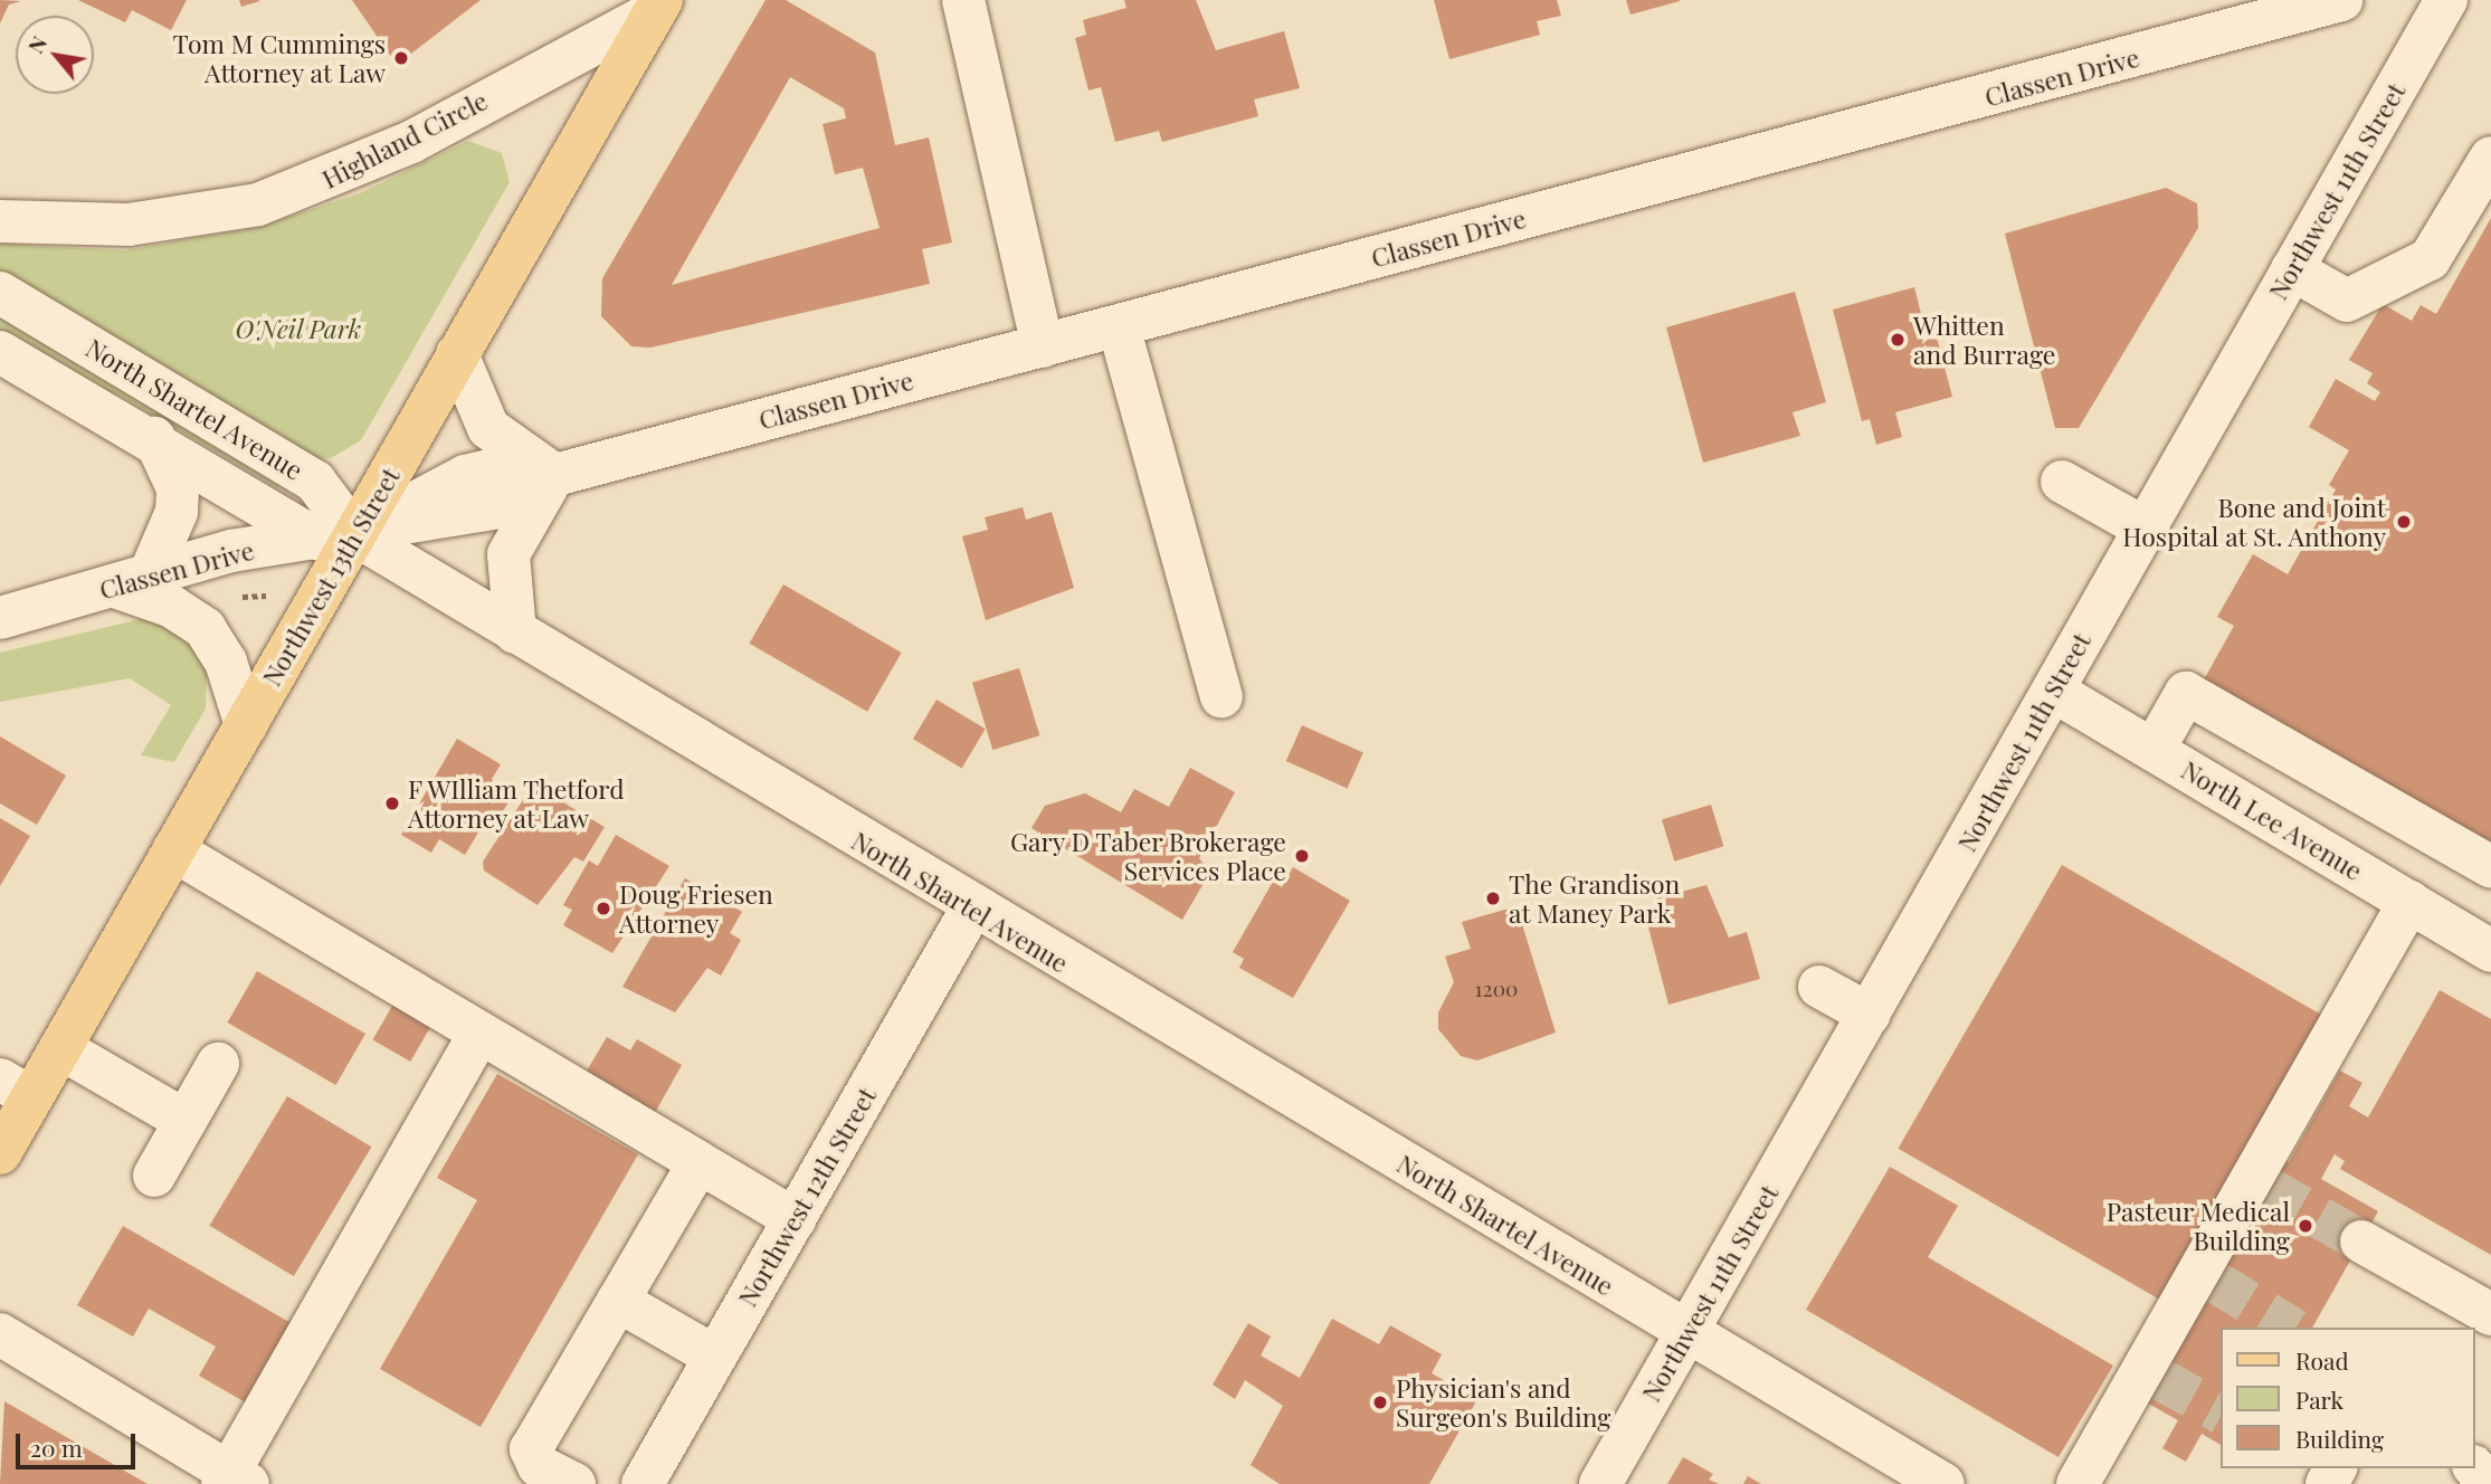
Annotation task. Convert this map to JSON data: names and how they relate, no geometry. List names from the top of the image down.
{
  "streets": {
    "main road": ["Northwest 13th Street"],
    "street": [
      "Classen Drive",
      "Highland Circle",
      "Northwest 11th Street",
      "North Shartel Avenue",
      "North Lee Avenue",
      "Northwest 12th Street"
    ]
  },
  "crossings": [
    ["Classen Drive", "North Shartel Avenue"],
    ["Classen Drive", "Northwest 13th Street"],
    ["Highland Circle", "Northwest 13th Street"],
    ["Northwest 11th Street", "North Shartel Avenue"],
    ["Northwest 11th Street", "North Lee Avenue"],
    ["North Shartel Avenue", "Northwest 13th Street"],
    ["North Shartel Avenue", "Northwest 12th Street"]
  ],
  "parks": ["O'Neil Park"],
  "places": [
    "Tom M Cummings Attorney at Law",
    "Whitten and Burrage",
    "Bone and Joint Hospital at St. Anthony",
    "F WIlliam Thetford Attorney at Law",
    "Gary D Taber Brokerage Services Place",
    "The Grandison at Maney Park",
    "Doug Friesen Attorney",
    "Pasteur Medical Building",
    "Physician's and Surgeon's Building"
  ],
  "house_numbers": ["1200"],
  "legend": ["Road", "Park", "Building"],
  "scale_bar": "20 m",
  "north": "top left"
}
